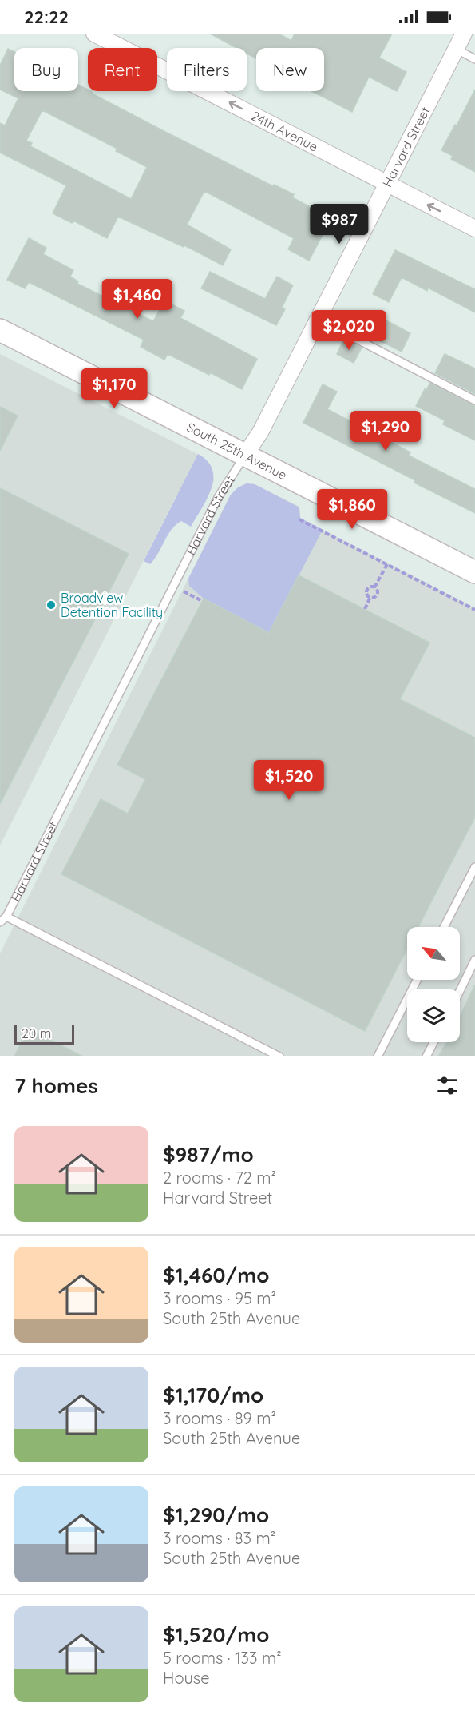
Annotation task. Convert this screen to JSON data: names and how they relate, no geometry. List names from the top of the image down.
{
  "streets": {
    "main road": ["South 25th Avenue"],
    "street": ["24th Avenue", "Harvard Street"]
  },
  "crossings": [
    ["24th Avenue", "Harvard Street"],
    ["Harvard Street", "South 25th Avenue"]
  ],
  "one_way": ["24th Avenue"],
  "places": ["Broadview Detention Facility"],
  "scale_bar": "20 m",
  "north": "top left",
  "page": {
    "status": "22:22",
    "chip": [
      "Buy",
      "Rent",
      "Filters",
      "New"
    ],
    "price": [
      "$987",
      "$1,460",
      "$2,020",
      "$1,170",
      "$1,290",
      "$1,860",
      "$1,520"
    ],
    "scale": "20 m",
    "heading": "7 homes",
    "list": [
      {
        "name": "$987/mo",
        "note": "2 rooms · 72 m² · Harvard Street"
      },
      {
        "name": "$1,460/mo",
        "note": "3 rooms · 95 m² · South 25th Avenue"
      },
      {
        "name": "$1,170/mo",
        "note": "3 rooms · 89 m² · South 25th Avenue"
      },
      {
        "name": "$1,290/mo",
        "note": "3 rooms · 83 m² · South 25th Avenue"
      },
      {
        "name": "$1,520/mo",
        "note": "5 rooms · 133 m² · House"
      }
    ]
  }
}
